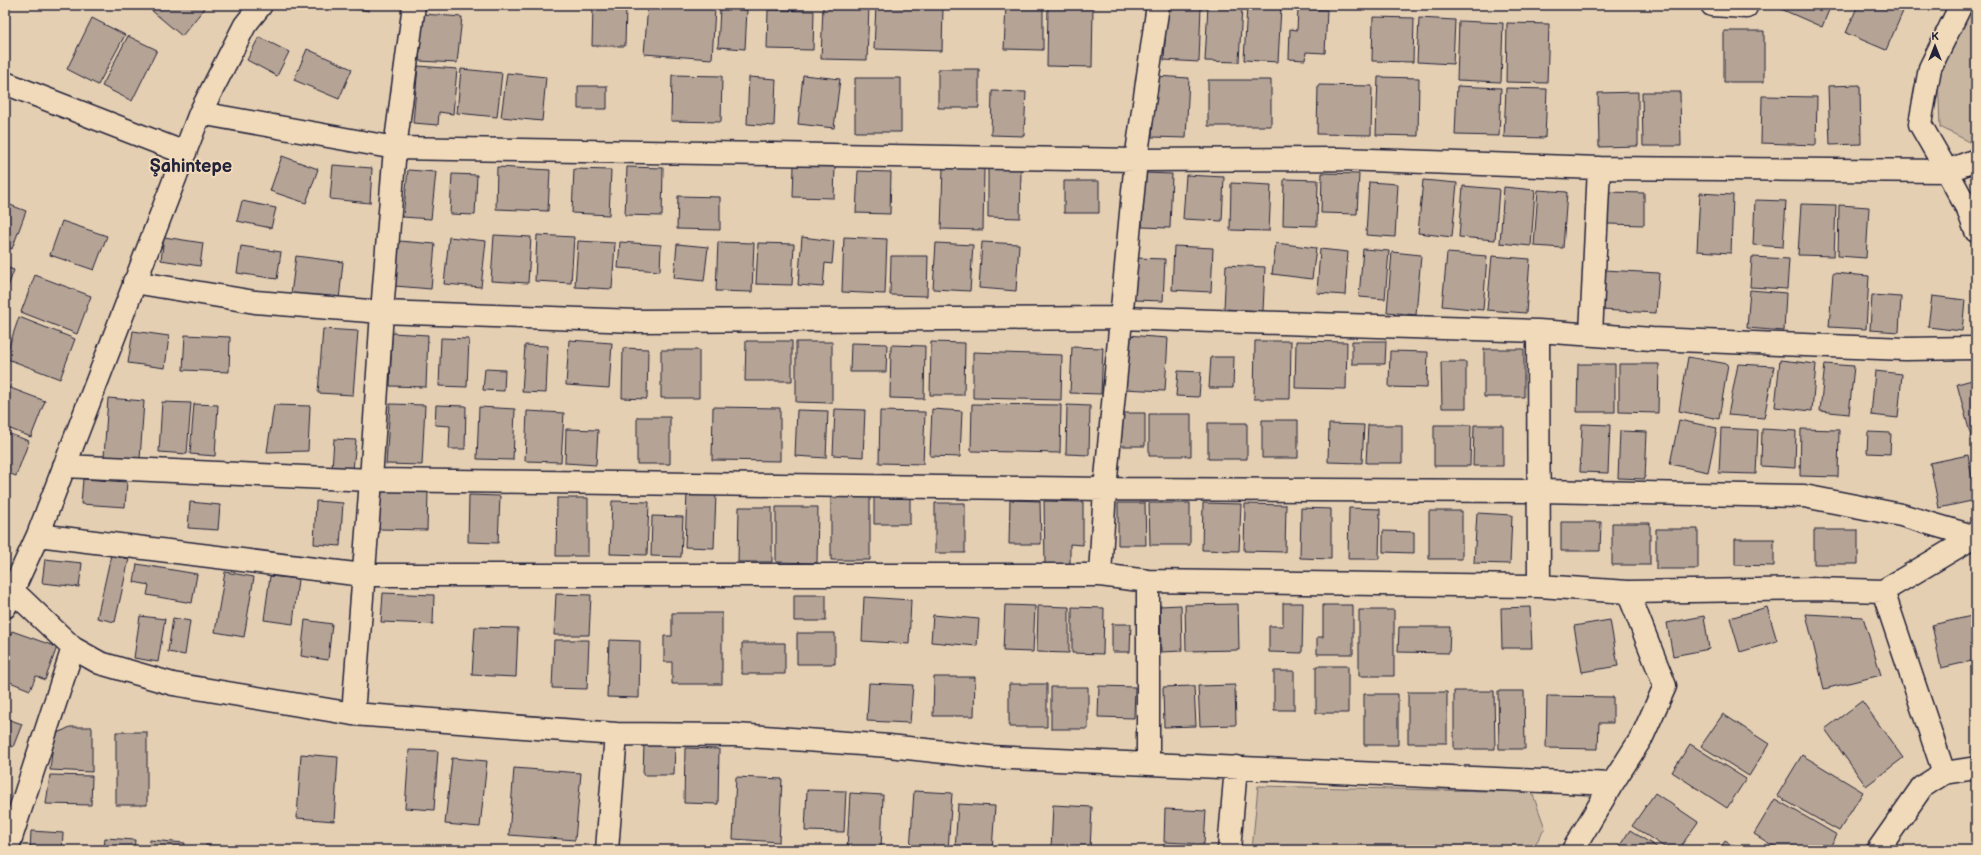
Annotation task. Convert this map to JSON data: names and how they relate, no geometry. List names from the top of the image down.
{
  "districts": ["Şahintepe"],
  "north": "top"
}
